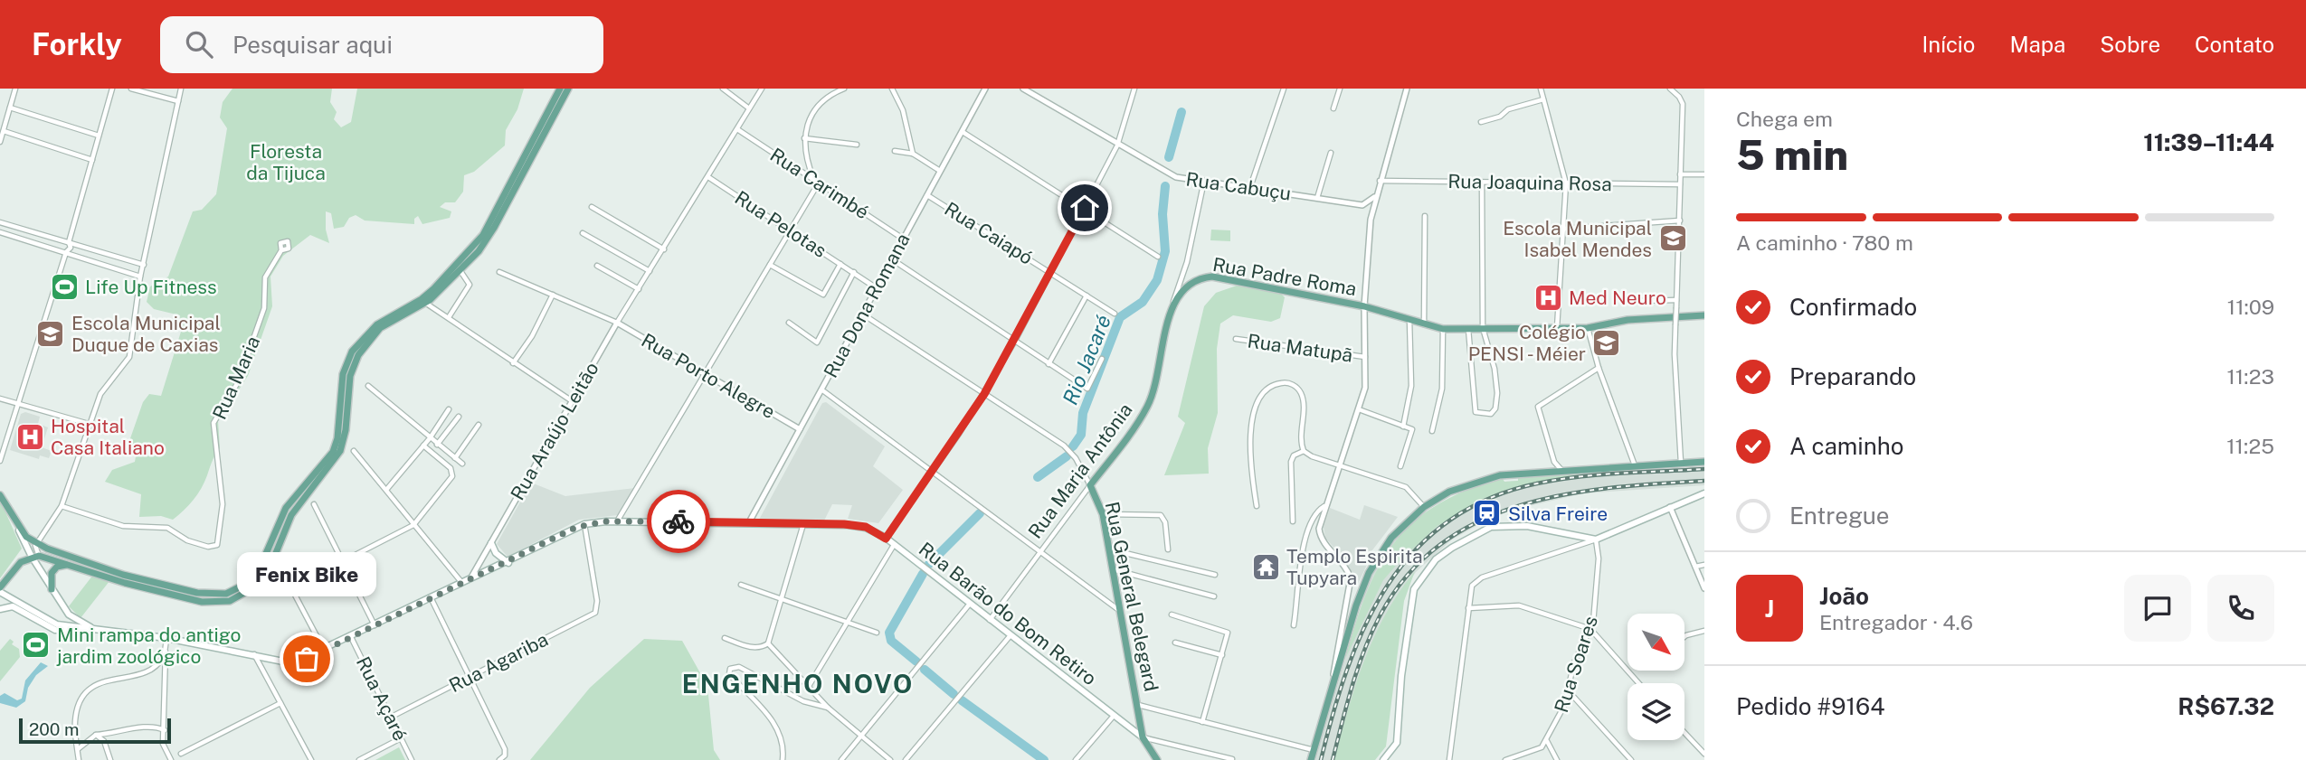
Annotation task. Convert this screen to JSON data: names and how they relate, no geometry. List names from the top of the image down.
{
  "streets": {
    "main road": [
      "Rua Padre Roma",
      "Rua Maria Antônia",
      "Rua General Belegard",
      "Rua Barão do Bom Retiro"
    ],
    "street": [
      "Rua Joaquina Rosa",
      "Rua Carimbé",
      "Rua Cabuçu",
      "Rua Pelotas",
      "Rua Caiapó",
      "Rua Dona Romana",
      "Rua Matupã",
      "Rua Porto Alegre",
      "Rua Maria",
      "Rua Araújo Leitão",
      "Rua Agariba",
      "Rua Soares",
      "Rua Açaré"
    ]
  },
  "crossings": [
    ["Rua Carimbé", "Rua Dona Romana"],
    ["Rua Carimbé", "Rua Araújo Leitão"],
    ["Rua Cabuçu", "Rua Maria Antônia"],
    ["Rua Pelotas", "Rua Dona Romana"],
    ["Rua Pelotas", "Rua Araújo Leitão"],
    ["Rua Caiapó", "Rua Dona Romana"],
    ["Rua Padre Roma", "Rua Maria Antônia"],
    ["Rua Dona Romana", "Rua Porto Alegre"],
    ["Rua Dona Romana", "Rua General Belegard"],
    ["Rua Dona Romana", "Rua Barão do Bom Retiro"],
    ["Rua Porto Alegre", "Rua Araújo Leitão"],
    ["Rua Araújo Leitão", "Rua Barão do Bom Retiro"],
    ["Rua Maria Antônia", "Rua General Belegard"],
    ["Rua Maria Antônia", "Rua Barão do Bom Retiro"],
    ["Rua General Belegard", "Rua Barão do Bom Retiro"],
    ["Rua Barão do Bom Retiro", "Rua Agariba"],
    ["Rua Barão do Bom Retiro", "Rua Açaré"],
    ["Rua Agariba", "Rua Açaré"]
  ],
  "districts": ["ENGENHO NOVO"],
  "water": ["Rio Jacaré"],
  "parks": ["Floresta da Tijuca"],
  "places": {
    "school or university": ["Escola Municipal Isabel Mendes", "Escola Municipal Duque de Caxias", "Colégio PENSI - Méier"],
    "sports": ["Life Up Fitness", "Mini rampa do antigo jardim zoológico"],
    "hospital": ["Med Neuro", "Hospital Casa Italiano"],
    "station": ["Silva Freire"],
    "temple": ["Templo Espirita Tupyara"],
    "other": ["Fenix Bike"]
  },
  "scale_bar": "200 m",
  "north": "bottom right",
  "page": {
    "header": "Forkly",
    "search": "Pesquisar aqui",
    "nav": [
      "Início",
      "Mapa",
      "Sobre",
      "Contato"
    ],
    "heading": ["5 min", "Chega em", "11:39–11:44"],
    "panel": [
      "João",
      "Entregador · 4.6",
      "Pedido #9164",
      "R$67.32"
    ],
    "bar": "A caminho · 780 m",
    "list": [
      ["Confirmado", "11:09"],
      ["Preparando", "11:23"],
      ["A caminho", "11:25"],
      "Entregue"
    ],
    "bubble": "Fenix Bike",
    "round": "J",
    "scale": "200 m"
  }
}
